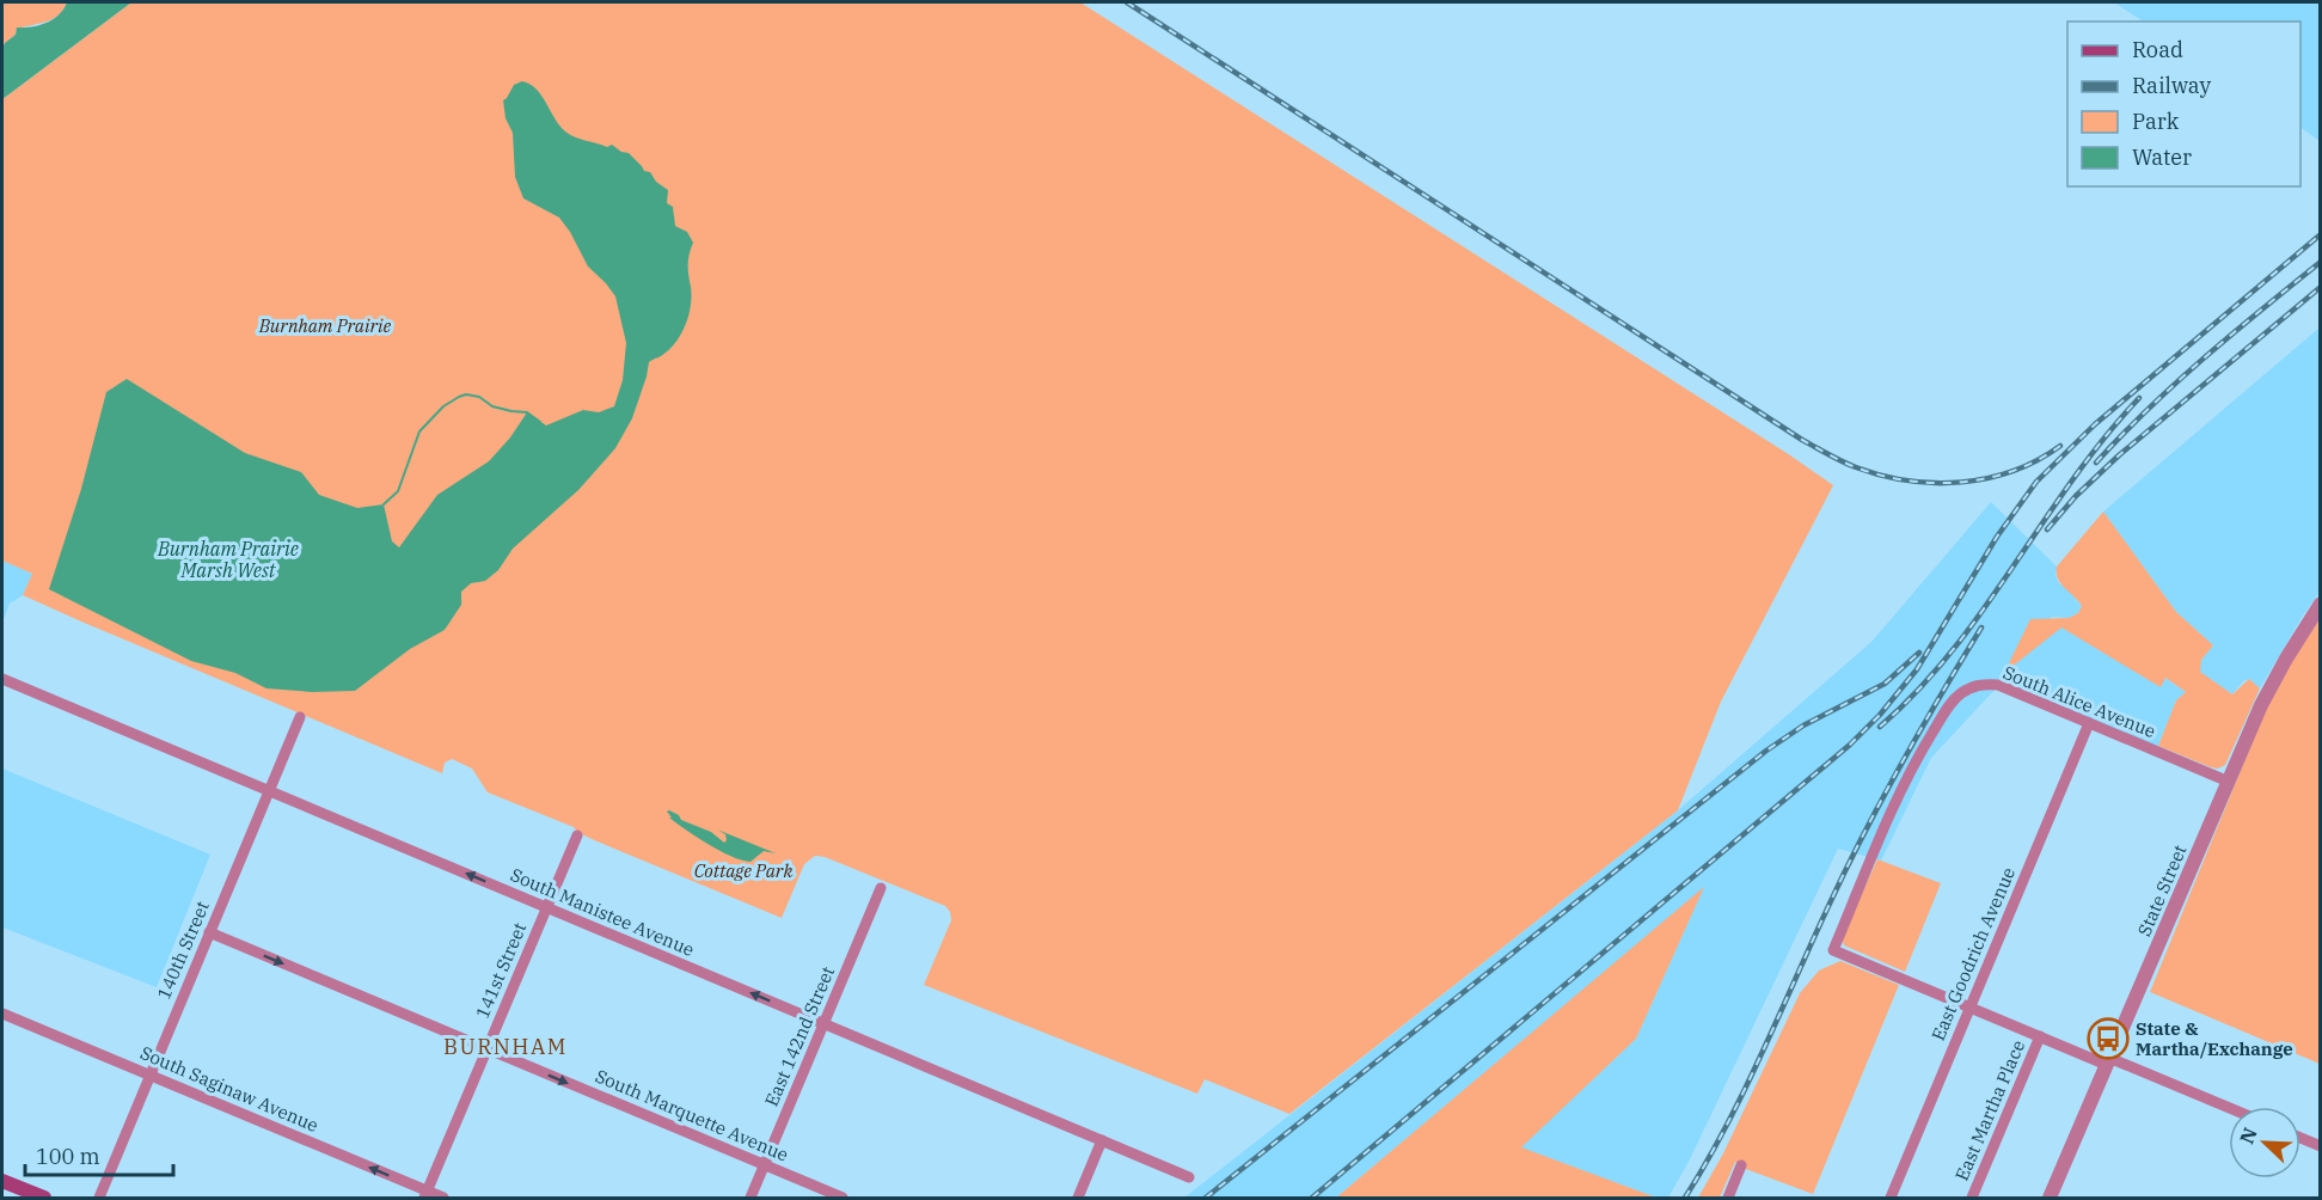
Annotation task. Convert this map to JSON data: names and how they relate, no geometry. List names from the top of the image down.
{
  "streets": {
    "street": [
      "South Alice Avenue",
      "State Street",
      "South Manistee Avenue",
      "140th Street",
      "East Goodrich Avenue",
      "141st Street",
      "East 142nd Street",
      "South Saginaw Avenue",
      "East Martha Place",
      "South Marquette Avenue"
    ]
  },
  "crossings": [
    ["South Alice Avenue", "State Street"],
    ["South Alice Avenue", "East Goodrich Avenue"],
    ["South Manistee Avenue", "140th Street"],
    ["South Manistee Avenue", "141st Street"],
    ["South Manistee Avenue", "East 142nd Street"],
    ["140th Street", "South Saginaw Avenue"],
    ["140th Street", "South Marquette Avenue"],
    ["141st Street", "South Saginaw Avenue"],
    ["141st Street", "South Marquette Avenue"],
    ["East 142nd Street", "South Marquette Avenue"]
  ],
  "one_way": ["South Manistee Avenue", "South Saginaw Avenue", "South Marquette Avenue"],
  "districts": ["BURNHAM"],
  "water": ["Burnham Prairie Marsh West"],
  "parks": ["Burnham Prairie", "Cottage Park"],
  "places": {
    "bus stop": ["State & Martha/Exchange"]
  },
  "legend": [
    "Road",
    "Railway",
    "Park",
    "Water"
  ],
  "scale_bar": "100 m",
  "north": "top left"
}
